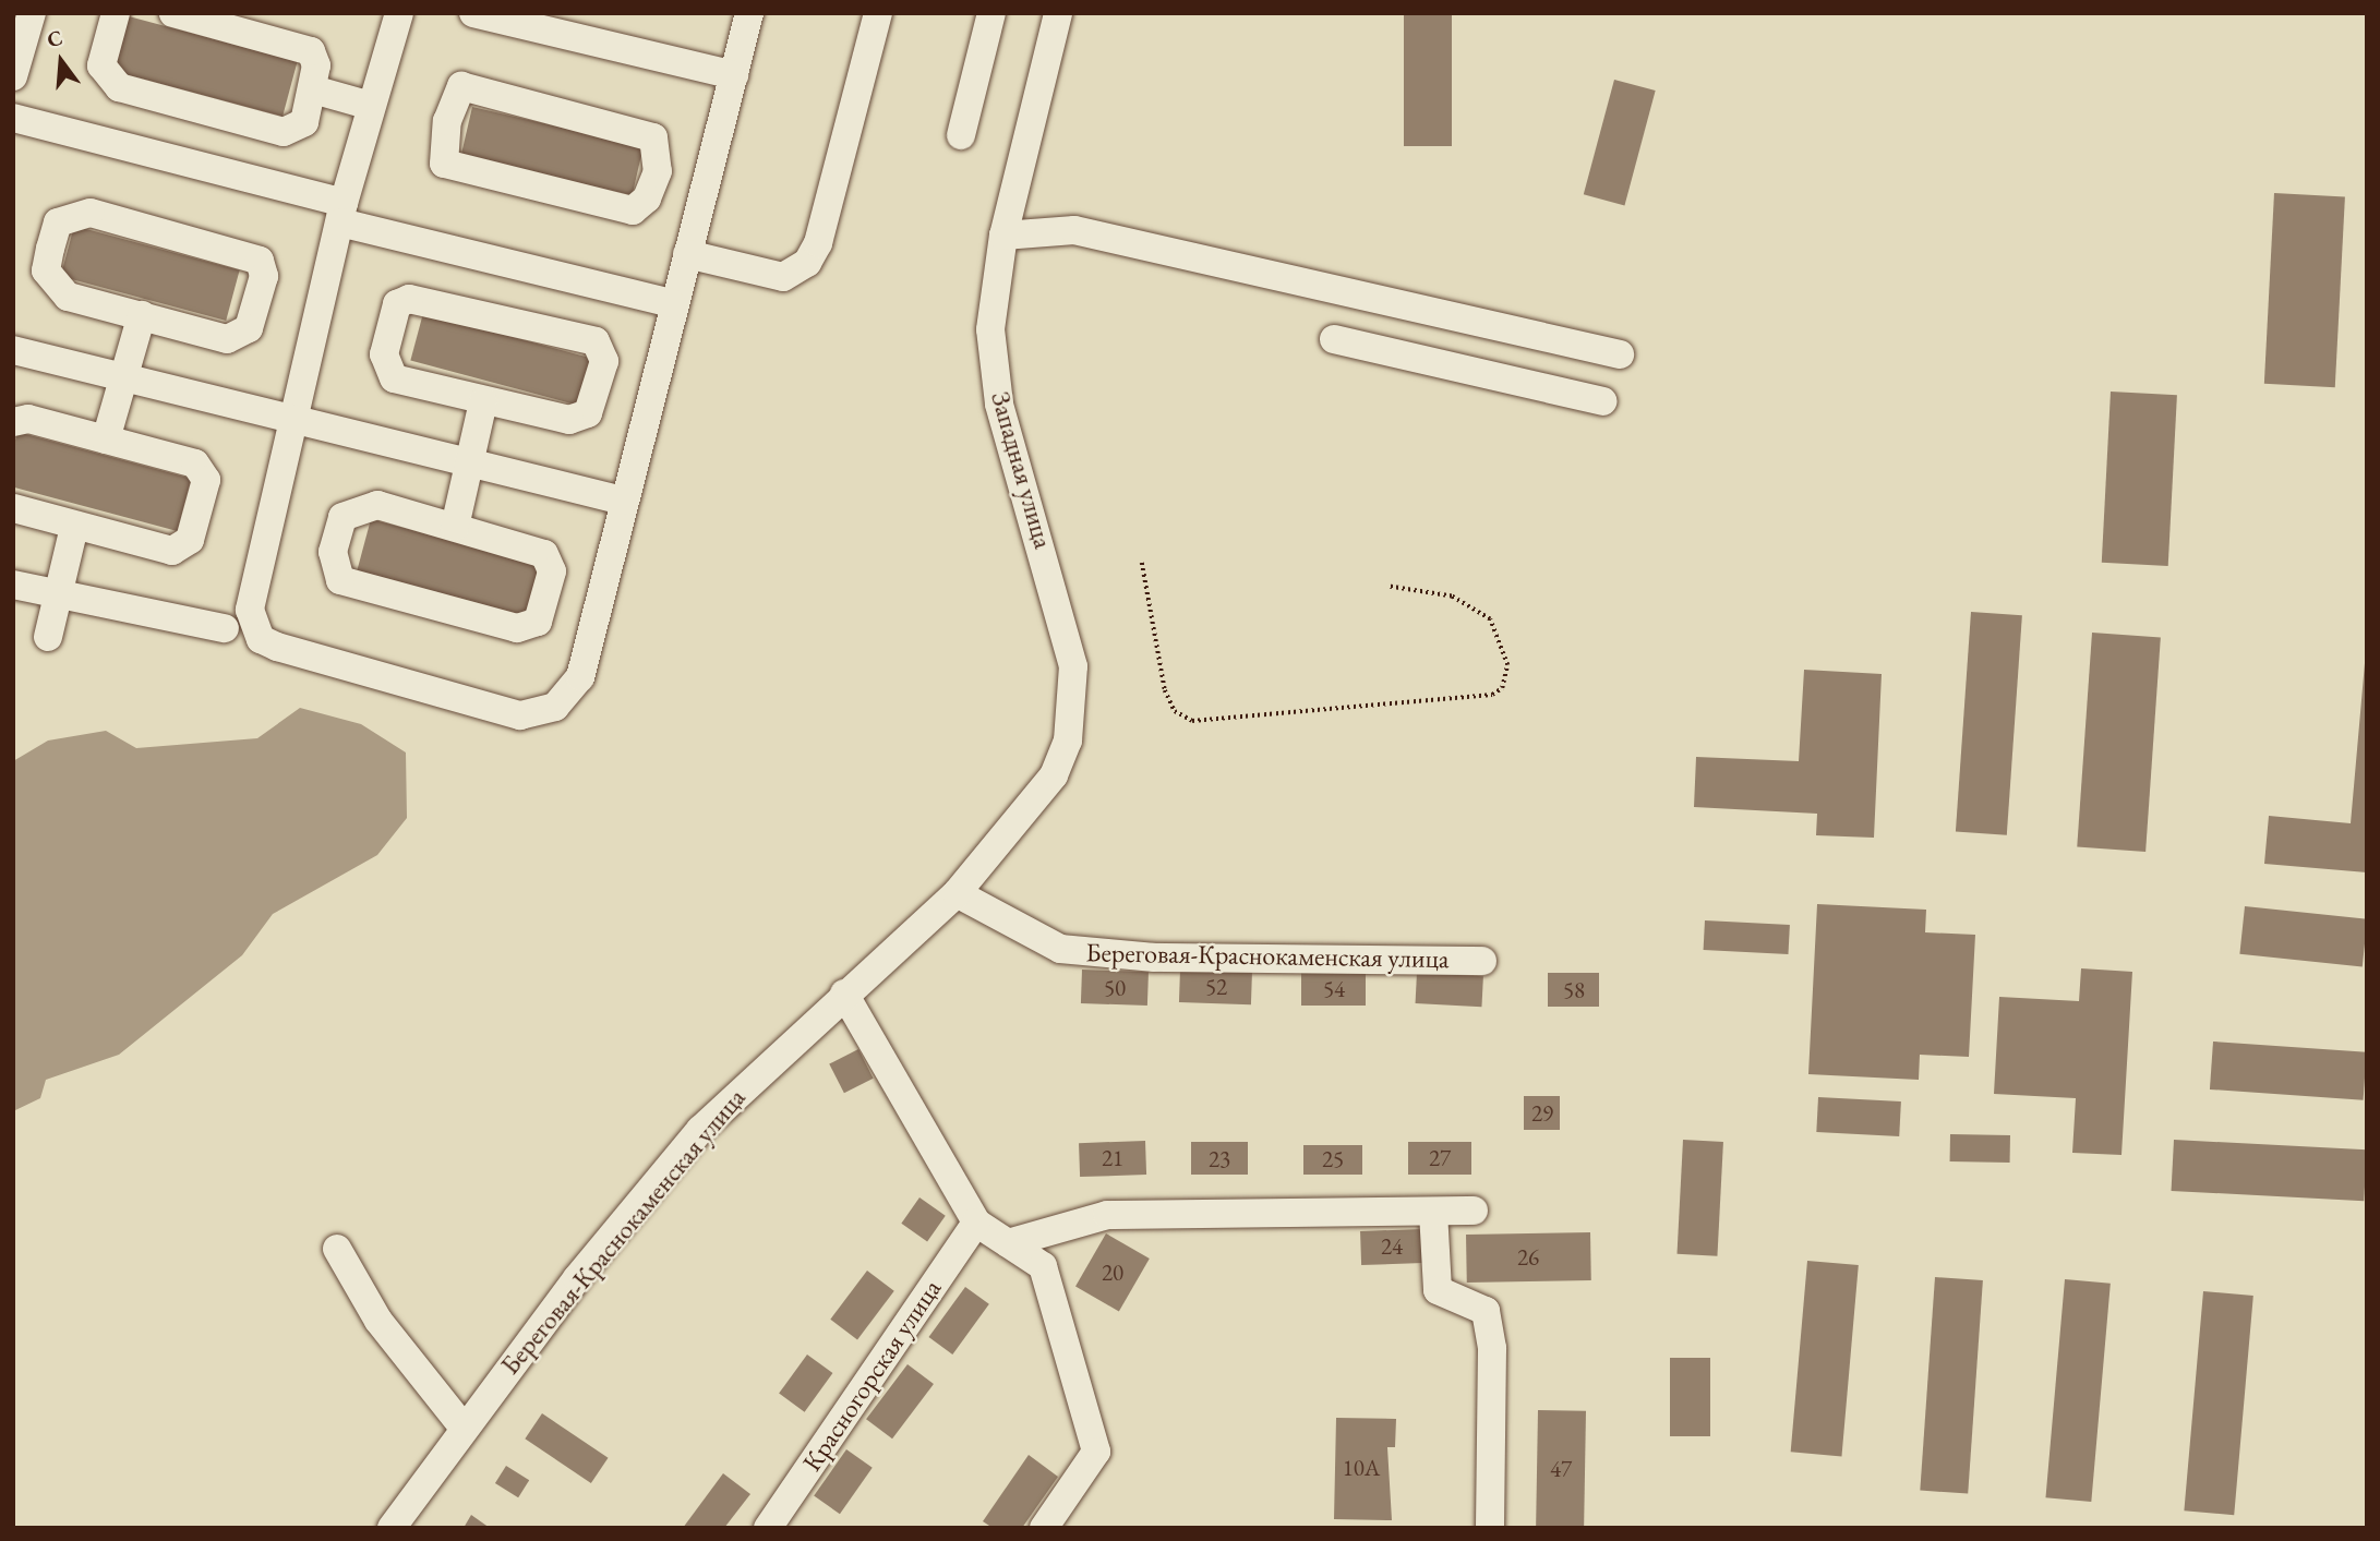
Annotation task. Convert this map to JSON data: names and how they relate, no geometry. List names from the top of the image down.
{
  "streets": {
    "street": ["Западная улица", "Береговая-Краснокаменская улица", "Красногорская улица"]
  },
  "crossings": [
    ["Западная улица", "Береговая-Краснокаменская улица"]
  ],
  "house_numbers": [
    "52",
    "50",
    "54",
    "58",
    "29",
    "21",
    "27",
    "23",
    "25",
    "24",
    "26",
    "20",
    "10А",
    "47"
  ],
  "north": "top"
}
